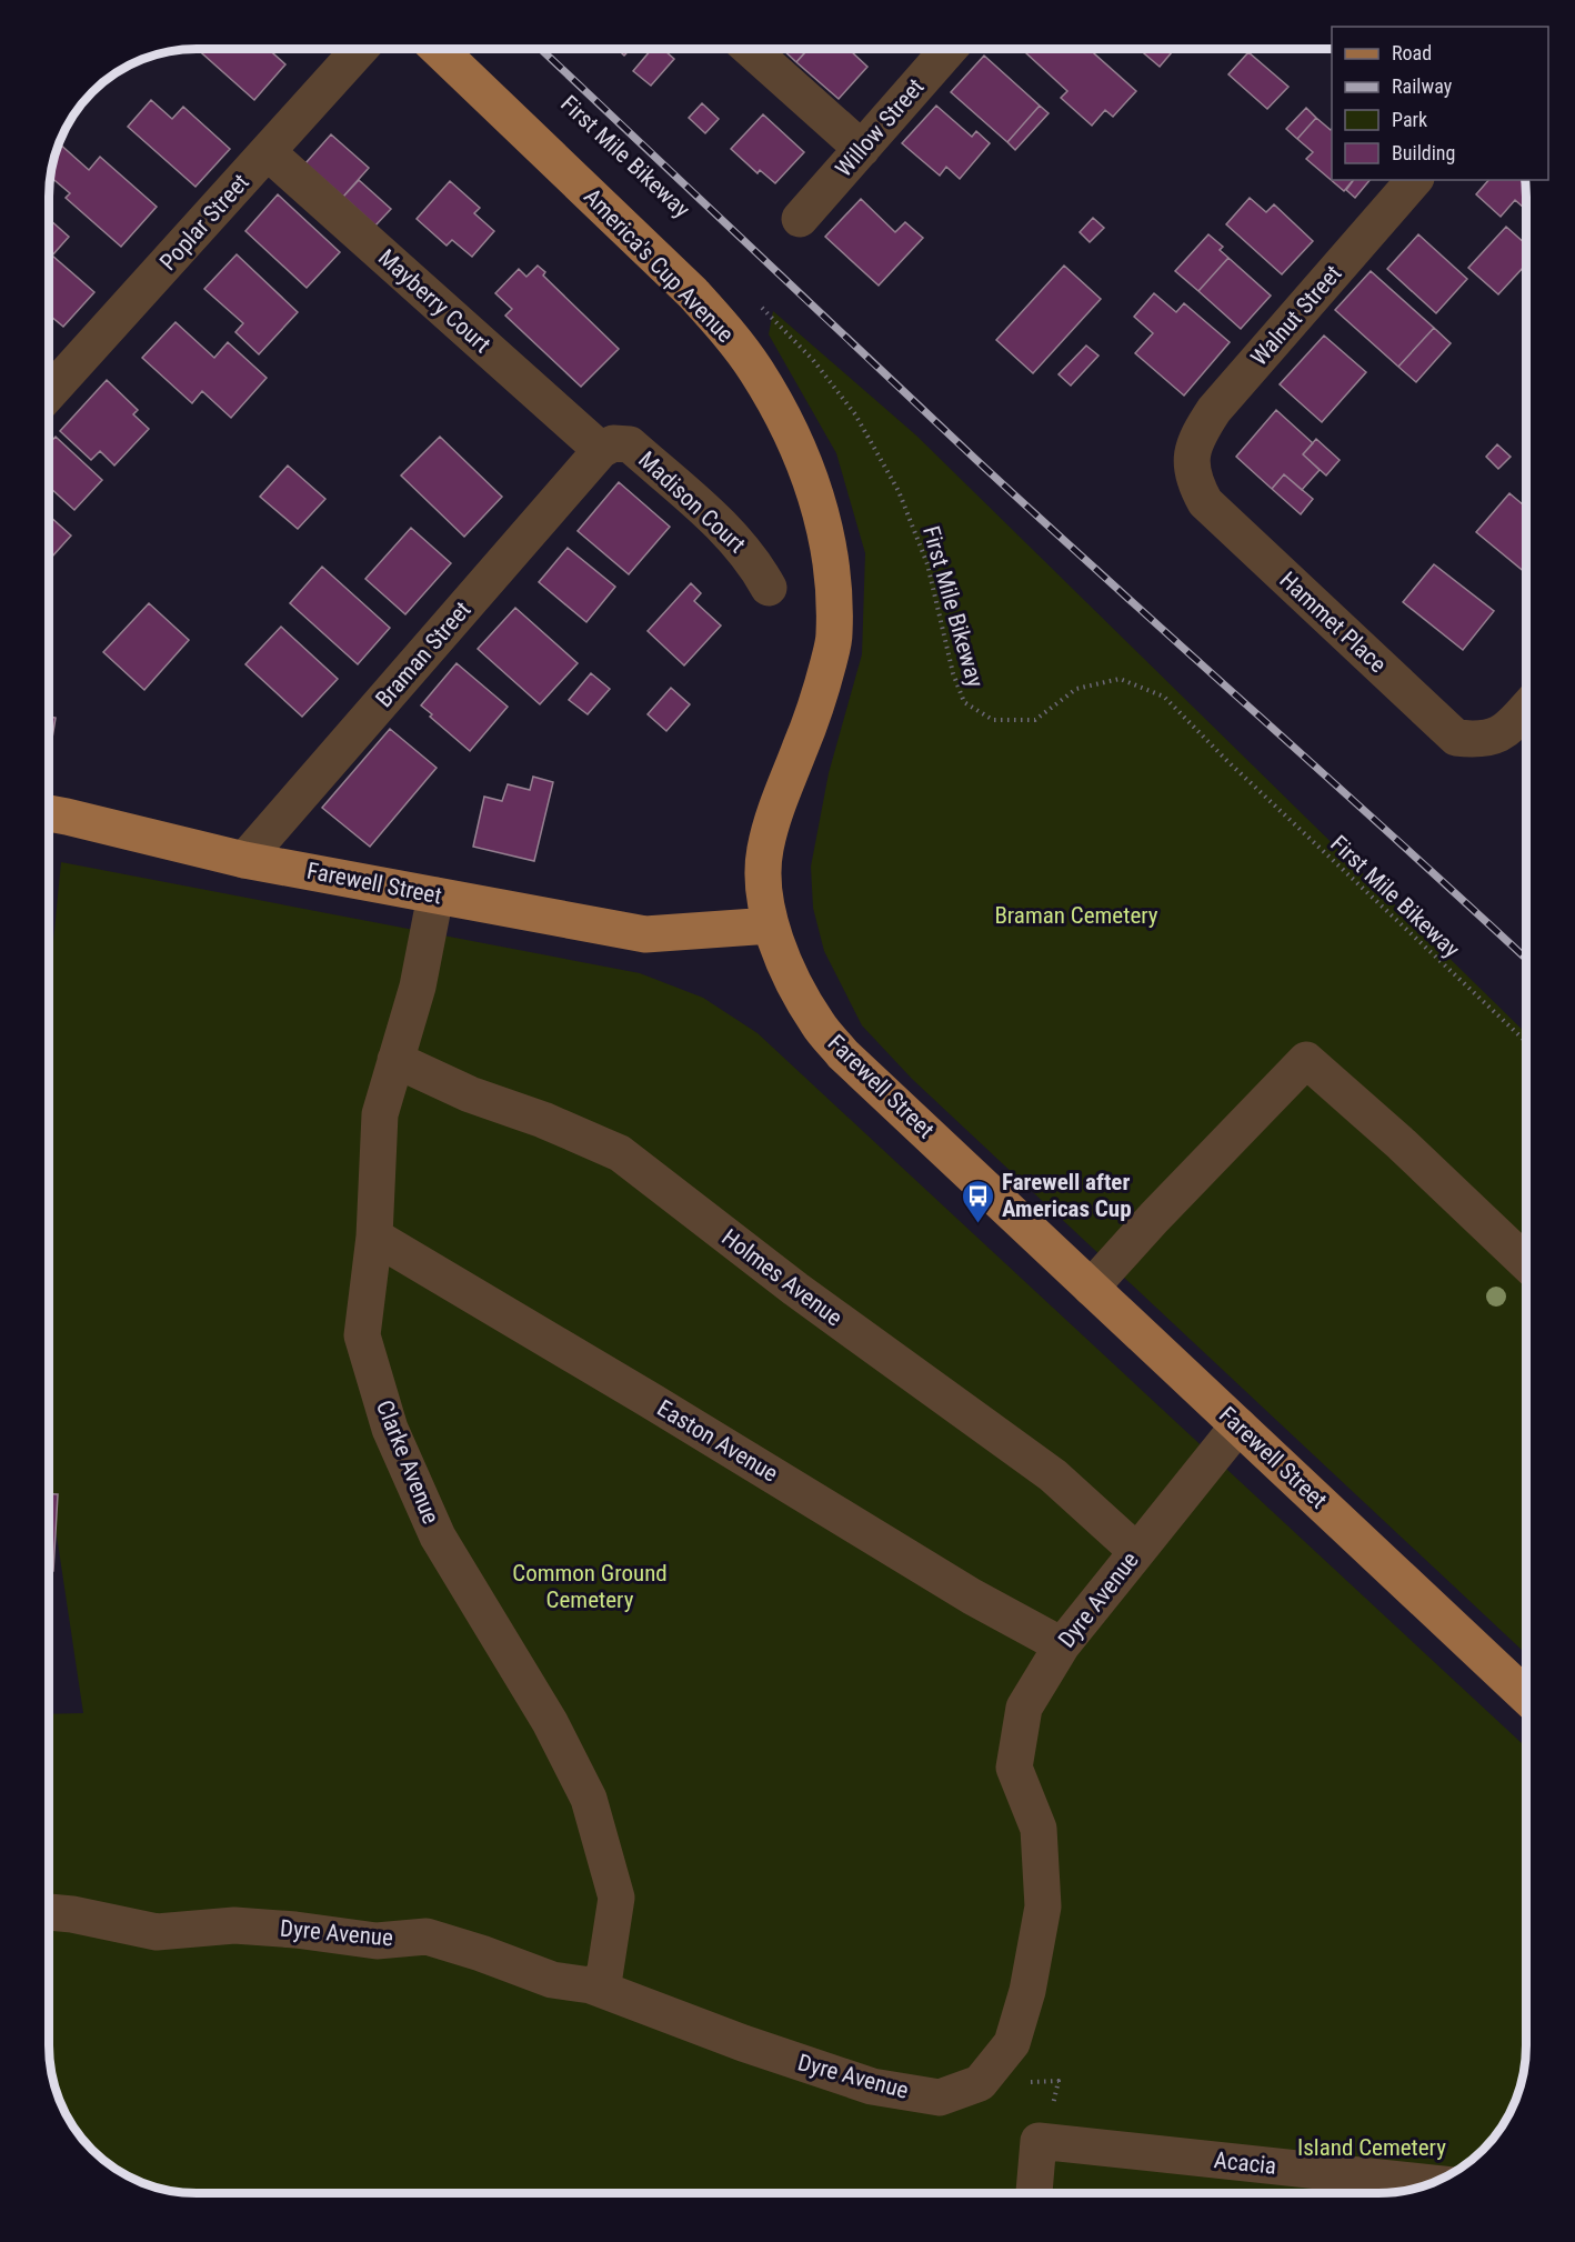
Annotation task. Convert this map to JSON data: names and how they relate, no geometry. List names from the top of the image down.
{
  "streets": {
    "main road": ["America's Cup Avenue", "Farewell Street"],
    "street": [
      "Willow Street",
      "Poplar Street",
      "Mayberry Court",
      "Walnut Street",
      "Madison Court",
      "Hammet Place",
      "Braman Street",
      "Holmes Avenue",
      "Easton Avenue",
      "Clarke Avenue",
      "Dyre Avenue",
      "Acacia"
    ],
    "path": ["First Mile Bikeway"]
  },
  "crossings": [
    ["Poplar Street", "Mayberry Court"],
    ["America's Cup Avenue", "Farewell Street"],
    ["Mayberry Court", "Madison Court"],
    ["Mayberry Court", "Braman Street"],
    ["Walnut Street", "Hammet Place"],
    ["Madison Court", "Braman Street"],
    ["Braman Street", "Farewell Street"],
    ["Farewell Street", "Clarke Avenue"],
    ["Farewell Street", "Dyre Avenue"],
    ["Holmes Avenue", "Clarke Avenue"],
    ["Holmes Avenue", "Dyre Avenue"],
    ["Easton Avenue", "Clarke Avenue"],
    ["Easton Avenue", "Dyre Avenue"],
    ["Clarke Avenue", "Dyre Avenue"]
  ],
  "parks": ["Braman Cemetery", "Common Ground Cemetery", "Island Cemetery"],
  "places": {
    "bus stop": ["Farewell after Americas Cup"]
  },
  "legend": [
    "Road",
    "Railway",
    "Park",
    "Building"
  ]
}
